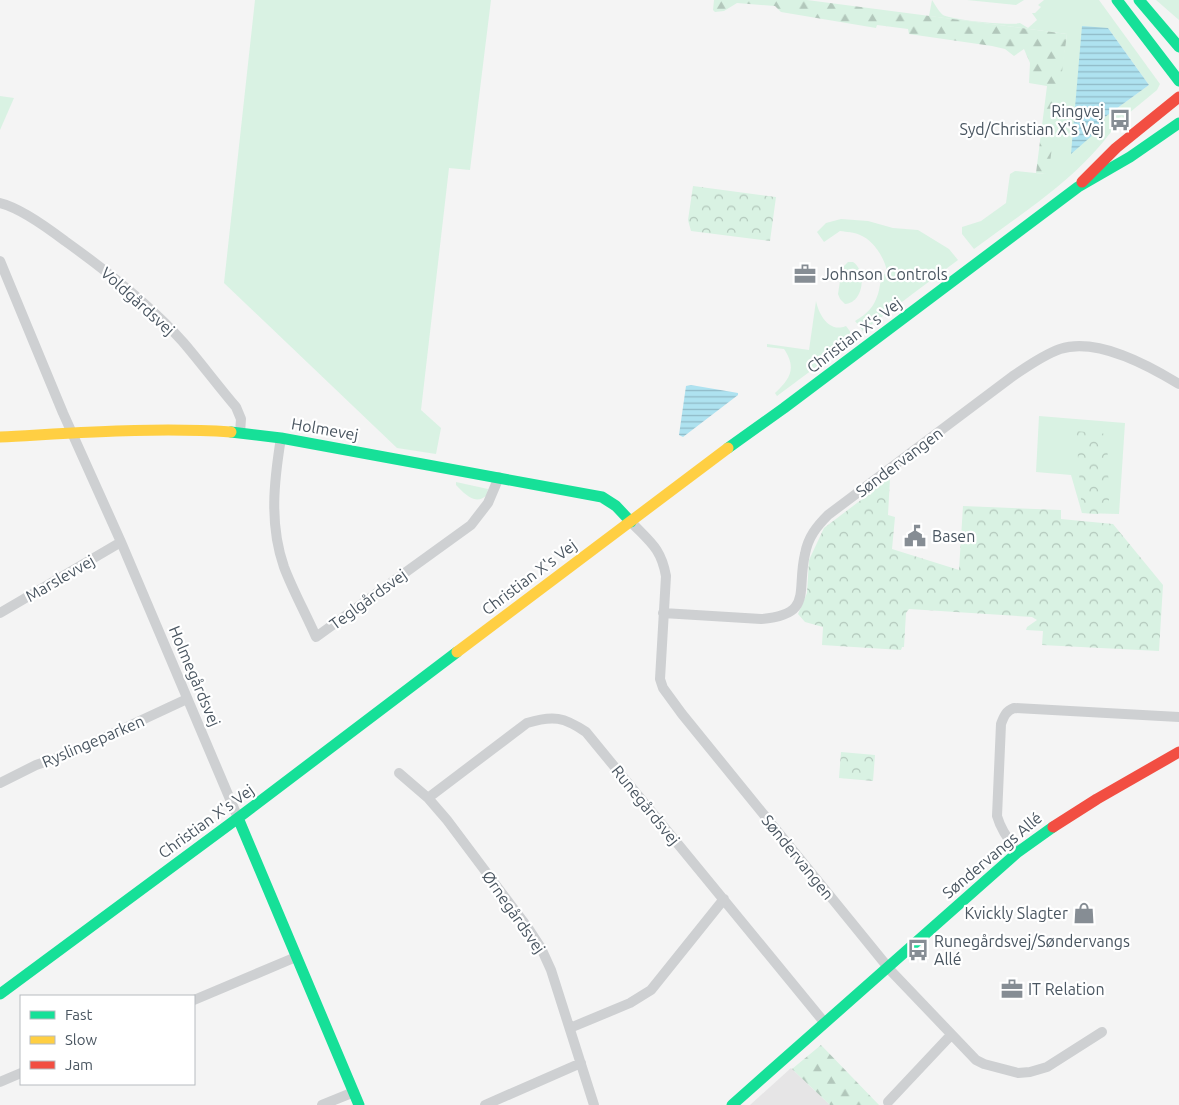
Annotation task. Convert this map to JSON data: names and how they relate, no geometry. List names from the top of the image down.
{
  "streets": {
    "street": [
      "Voldgårdsvej",
      "Christian X's Vej",
      "Holmevej",
      "Søndervangen",
      "Marslevvej",
      "Teglgårdsvej",
      "Holmegårdsvej",
      "Ryslingeparken",
      "Runegårdsvej",
      "Søndervangs Allé",
      "Ørnegårdsvej"
    ]
  },
  "crossings": [
    ["Voldgårdsvej", "Holmevej"],
    ["Christian X's Vej", "Holmevej"],
    ["Christian X's Vej", "Søndervangen"],
    ["Christian X's Vej", "Holmegårdsvej"],
    ["Holmevej", "Søndervangen"],
    ["Holmevej", "Teglgårdsvej"],
    ["Holmevej", "Holmegårdsvej"],
    ["Søndervangen", "Søndervangs Allé"],
    ["Marslevvej", "Holmegårdsvej"],
    ["Holmegårdsvej", "Ryslingeparken"],
    ["Runegårdsvej", "Søndervangs Allé"],
    ["Runegårdsvej", "Ørnegårdsvej"]
  ],
  "places": {
    "bus stop": ["Ringvej Syd/Christian X's Vej", "Runegårdsvej/Søndervangs Allé"],
    "office": ["Johnson Controls", "IT Relation"],
    "public building": ["Basen"],
    "shop": ["Kvickly Slagter"]
  },
  "legend": ["Fast", "Slow", "Jam"]
}
